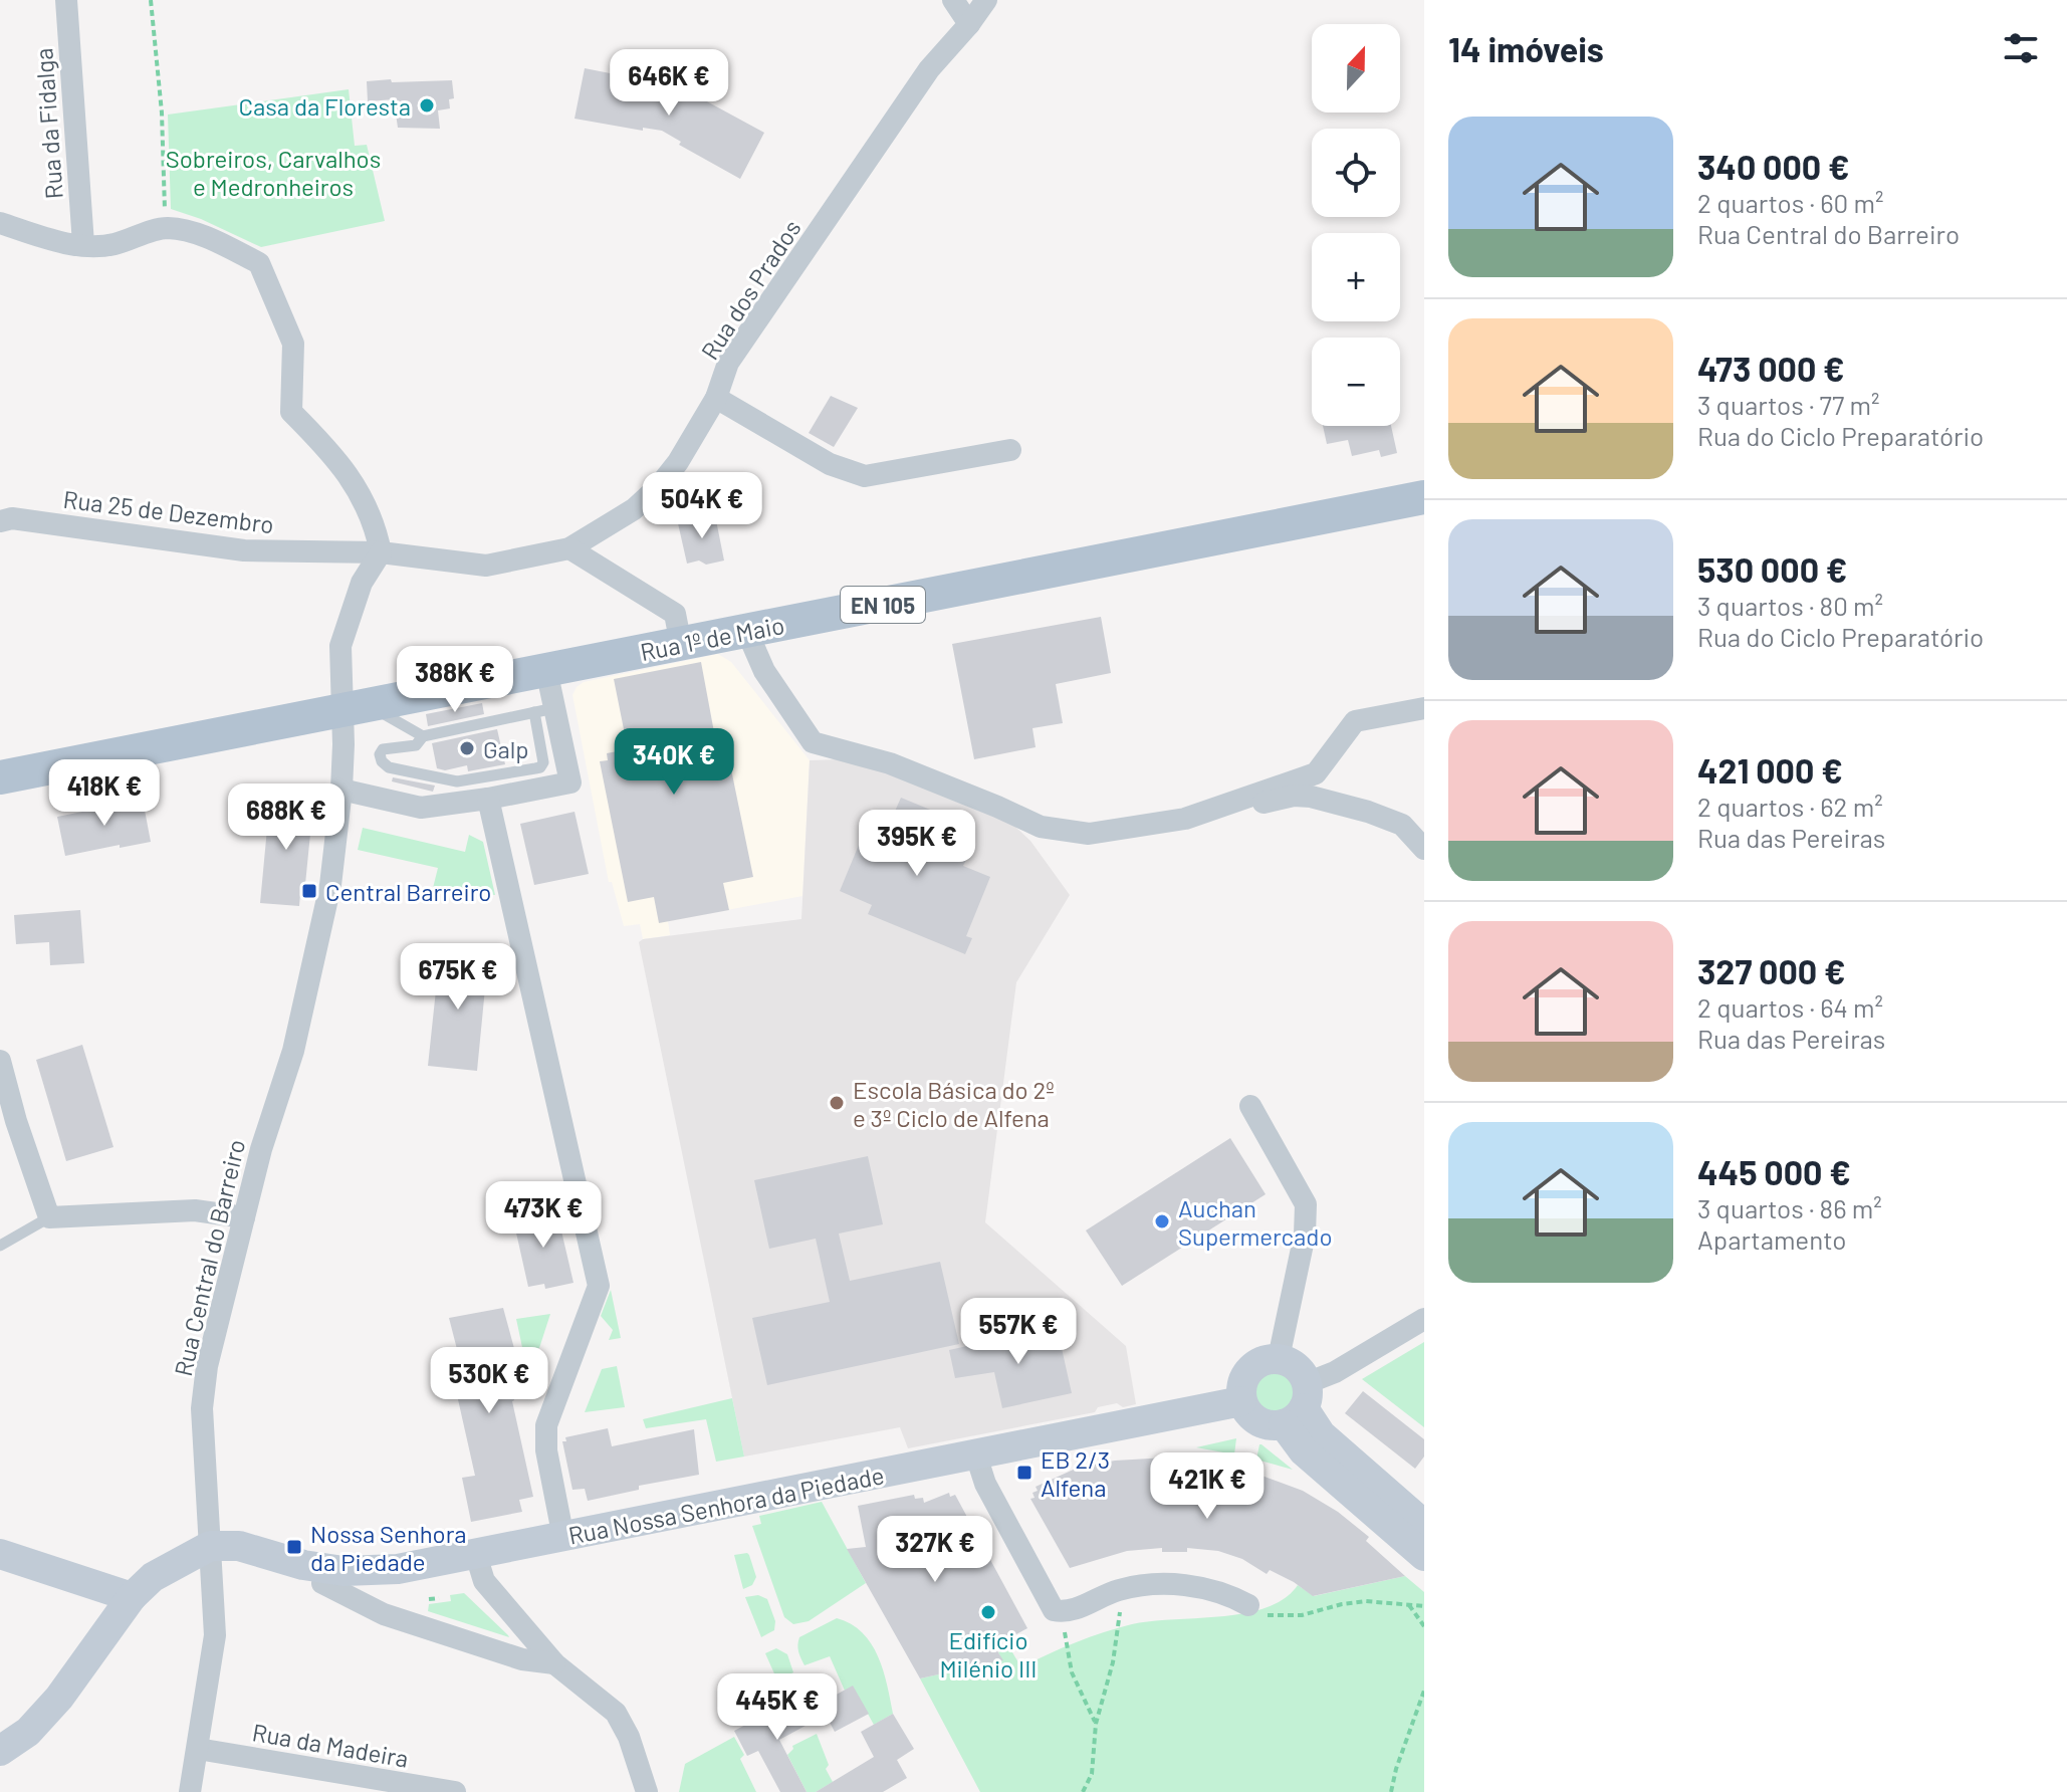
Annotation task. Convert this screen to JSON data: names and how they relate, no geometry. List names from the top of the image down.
{
  "streets": {
    "main road": ["EN 105", "Rua 1º de Maio"],
    "street": [
      "Rua da Fidalga",
      "Rua dos Prados",
      "Rua 25 de Dezembro",
      "Rua Central do Barreiro",
      "Rua Nossa Senhora da Piedade",
      "Rua da Madeira"
    ]
  },
  "crossings": [
    ["Rua dos Prados", "Rua 25 de Dezembro"],
    ["Rua dos Prados", "Rua Central do Barreiro"],
    ["Rua 25 de Dezembro", "Rua Central do Barreiro"],
    ["Rua 1º de Maio", "Rua Central do Barreiro"],
    ["Rua Central do Barreiro", "Rua Nossa Senhora da Piedade"],
    ["Rua Central do Barreiro", "Rua da Madeira"]
  ],
  "parks": ["Sobreiros, Carvalhos e Medronheiros"],
  "places": {
    "other": [
      "Casa da Floresta",
      "Galp",
      "Escola Básica do 2º e 3º Ciclo de Alfena",
      "Auchan Supermercado",
      "Edifício Milénio III"
    ],
    "transit": ["Central Barreiro", "EB 2/3 Alfena", "Nossa Senhora da Piedade"]
  },
  "north": "top",
  "page": {
    "heading": "14 imóveis",
    "map_buttons": ["+", "−"],
    "price": [
      "646K €",
      "504K €",
      "388K €",
      "340K €",
      "418K €",
      "688K €",
      "395K €",
      "675K €",
      "473K €",
      "557K €",
      "530K €",
      "421K €",
      "327K €",
      "445K €"
    ],
    "list": [
      {
        "name": "340 000 €",
        "note": "2 quartos · 60 m² · Rua Central do Barreiro"
      },
      {
        "name": "473 000 €",
        "note": "3 quartos · 77 m² · Rua do Ciclo Preparatório"
      },
      {
        "name": "530 000 €",
        "note": "3 quartos · 80 m² · Rua do Ciclo Preparatório"
      },
      {
        "name": "421 000 €",
        "note": "2 quartos · 62 m² · Rua das Pereiras"
      },
      {
        "name": "327 000 €",
        "note": "2 quartos · 64 m² · Rua das Pereiras"
      },
      {
        "name": "445 000 €",
        "note": "3 quartos · 86 m² · Apartamento"
      }
    ]
  }
}
